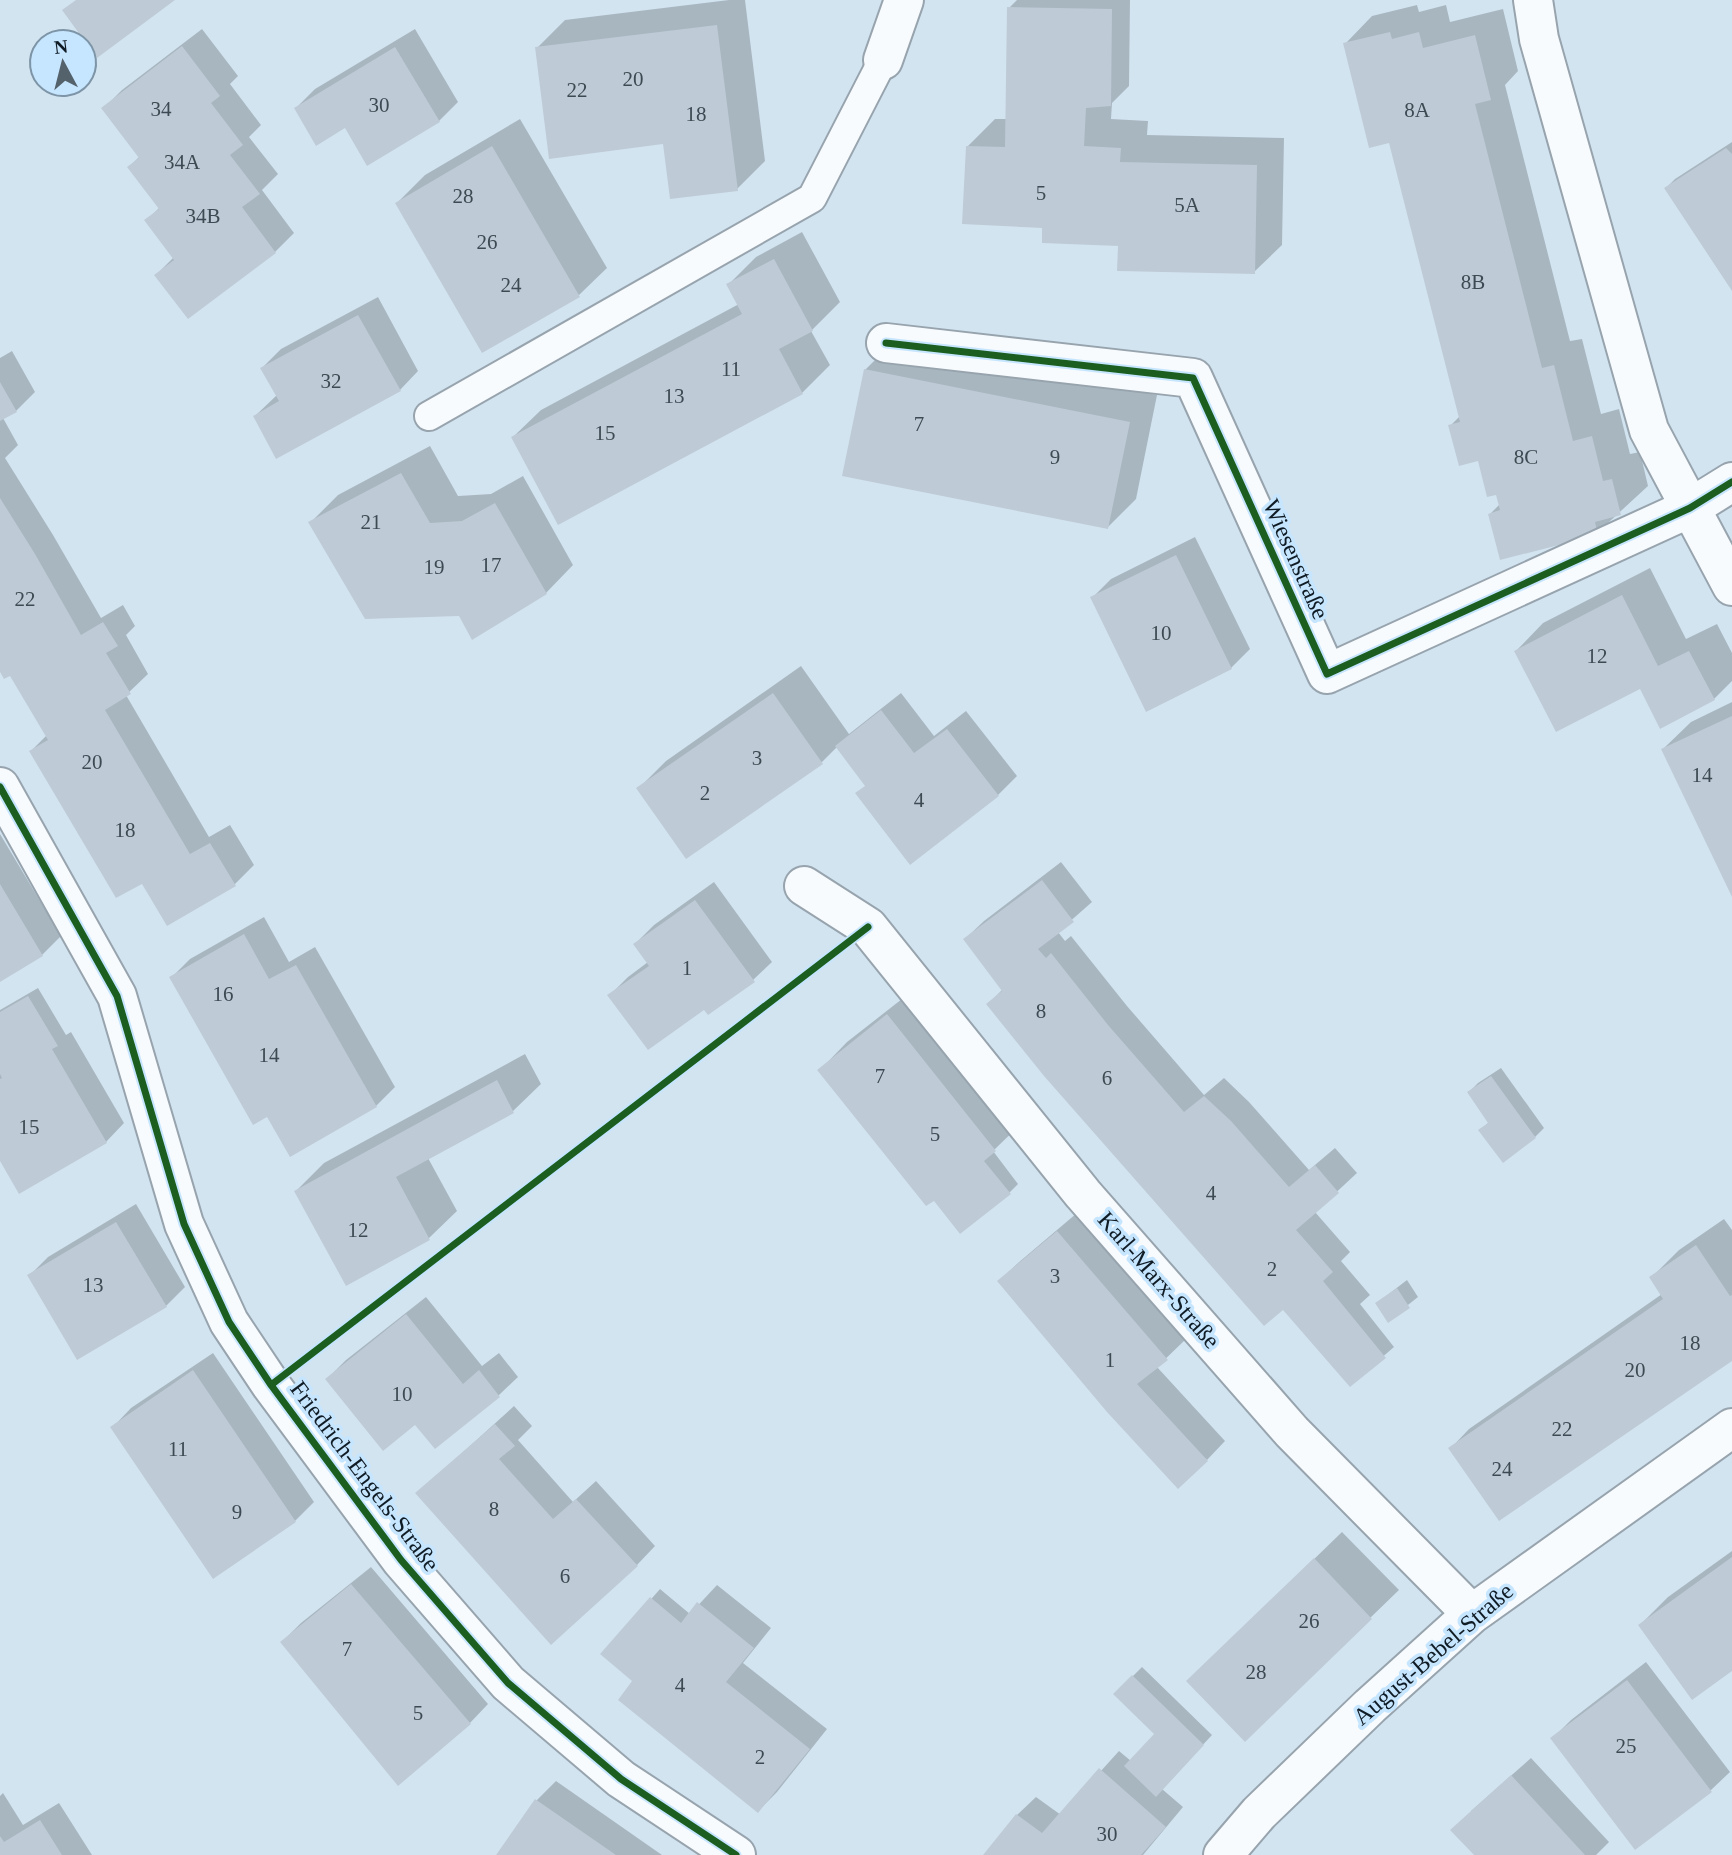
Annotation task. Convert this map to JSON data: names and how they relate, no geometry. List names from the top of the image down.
{
  "streets": {
    "street": [
      "Wiesenstraße",
      "Karl-Marx-Straße",
      "Friedrich-Engels-Straße",
      "August-Bebel-Straße"
    ]
  },
  "crossings": [
    ["Karl-Marx-Straße", "August-Bebel-Straße"]
  ],
  "house_numbers": [
    "20",
    "22",
    "30",
    "34",
    "8A",
    "18",
    "34A",
    "5",
    "28",
    "5A",
    "34B",
    "26",
    "8B",
    "24",
    "11",
    "32",
    "13",
    "7",
    "15",
    "9",
    "8C",
    "21",
    "17",
    "19",
    "22",
    "10",
    "12",
    "3",
    "20",
    "14",
    "2",
    "4",
    "18",
    "1",
    "16",
    "8",
    "14",
    "7",
    "6",
    "15",
    "5",
    "4",
    "12",
    "2",
    "3",
    "13",
    "18",
    "1",
    "20",
    "10",
    "22",
    "11",
    "24",
    "8",
    "9",
    "6",
    "26",
    "7",
    "28",
    "4",
    "5",
    "25",
    "2",
    "30"
  ],
  "north": "top"
}
